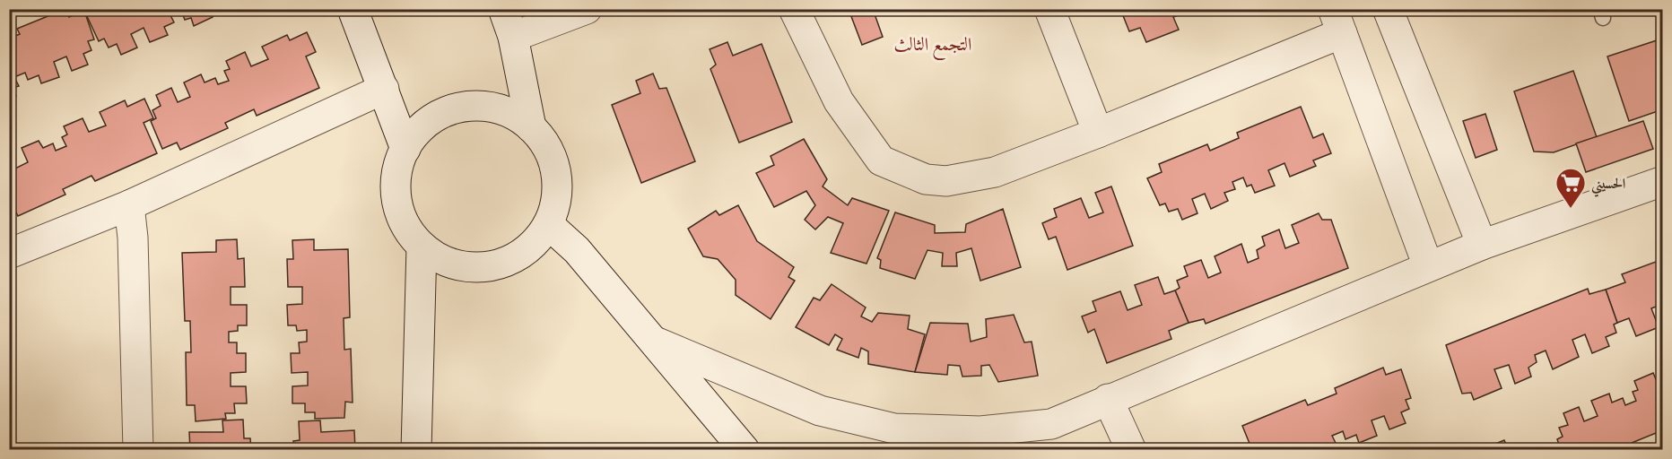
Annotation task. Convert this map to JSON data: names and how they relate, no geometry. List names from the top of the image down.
{
  "districts": ["التجمع الثالث"],
  "places": {
    "supermarket": ["الحسيني"]
  }
}
